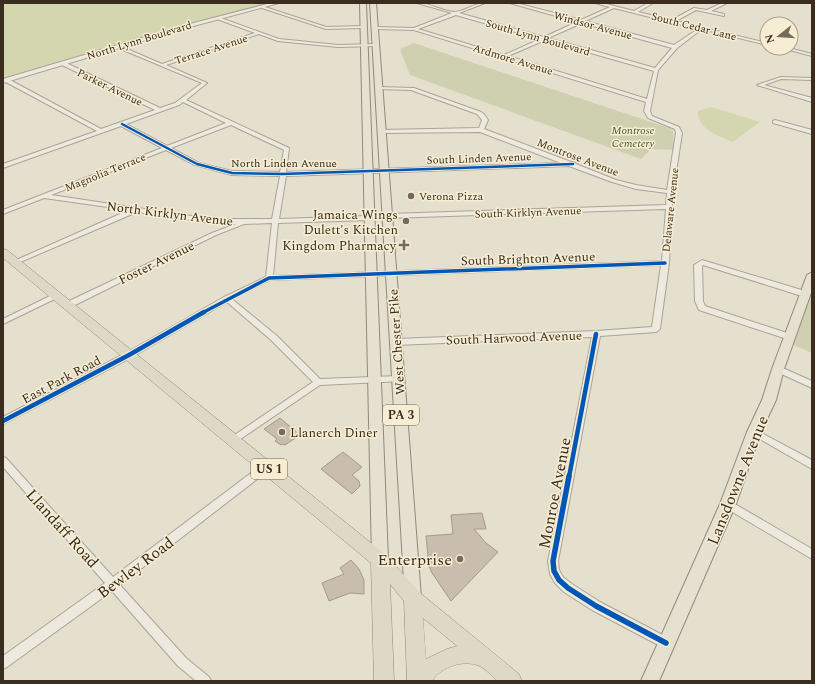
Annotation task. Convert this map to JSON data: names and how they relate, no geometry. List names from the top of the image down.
{
  "streets": {
    "highway": ["West Chester Pike", "PA 3", "US 1"],
    "main road": ["Lansdowne Avenue"],
    "street": [
      "Windsor Avenue",
      "South Cedar Lane",
      "South Lynn Boulevard",
      "North Lynn Boulevard",
      "Terrace Avenue",
      "Ardmore Avenue",
      "Parker Avenue",
      "Montrose Avenue",
      "South Linden Avenue",
      "North Linden Avenue",
      "Magnolia Terrace",
      "Delaware Avenue",
      "South Kirklyn Avenue",
      "North Kirklyn Avenue",
      "South Brighton Avenue",
      "Foster Avenue",
      "South Harwood Avenue",
      "East Park Road",
      "Monroe Avenue",
      "Llandaff Road",
      "Bewley Road"
    ]
  },
  "crossings": [
    ["North Lynn Boulevard", "Parker Avenue"],
    ["Ardmore Avenue", "Delaware Avenue"],
    ["Ardmore Avenue", "West Chester Pike"],
    ["Montrose Avenue", "South Linden Avenue"],
    ["Montrose Avenue", "Delaware Avenue"],
    ["Montrose Avenue", "West Chester Pike"],
    ["South Linden Avenue", "North Linden Avenue"],
    ["South Linden Avenue", "West Chester Pike"],
    ["North Linden Avenue", "Magnolia Terrace"],
    ["North Linden Avenue", "West Chester Pike"],
    ["Magnolia Terrace", "North Kirklyn Avenue"],
    ["Delaware Avenue", "South Kirklyn Avenue"],
    ["Delaware Avenue", "South Brighton Avenue"],
    ["Delaware Avenue", "South Harwood Avenue"],
    ["South Kirklyn Avenue", "West Chester Pike"],
    ["North Kirklyn Avenue", "Foster Avenue"],
    ["North Kirklyn Avenue", "West Chester Pike"],
    ["South Brighton Avenue", "West Chester Pike"],
    ["South Brighton Avenue", "East Park Road"],
    ["Foster Avenue", "US 1"],
    ["South Harwood Avenue", "West Chester Pike"],
    ["South Harwood Avenue", "Monroe Avenue"],
    ["West Chester Pike", "US 1"],
    ["East Park Road", "US 1"],
    ["US 1", "Bewley Road"],
    ["Lansdowne Avenue", "Monroe Avenue"],
    ["Llandaff Road", "Bewley Road"]
  ],
  "parks": ["Montrose Cemetery"],
  "places": {
    "other": [
      "Verona Pizza",
      "Jamaica Wings Dulett's Kitchen",
      "Llanerch Diner",
      "Enterprise"
    ],
    "health": ["Kingdom Pharmacy"]
  },
  "north": "left"
}
